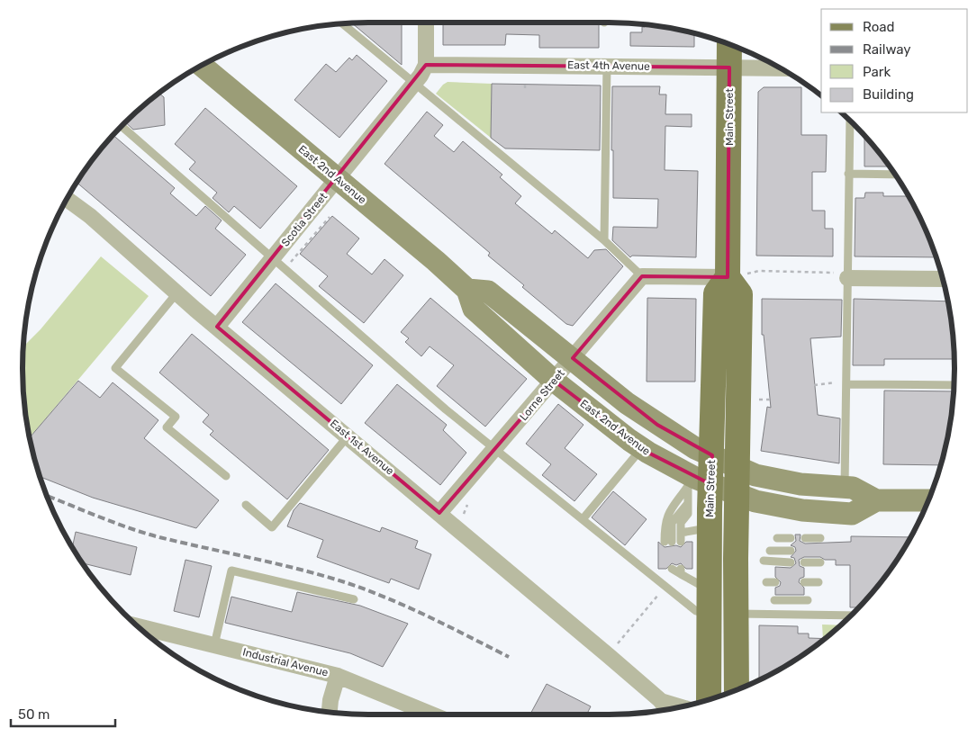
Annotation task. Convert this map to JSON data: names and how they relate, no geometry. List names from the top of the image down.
{
  "streets": {
    "main road": ["Main Street", "East 2nd Avenue"],
    "street": [
      "East 4th Avenue",
      "Scotia Street",
      "Lorne Street",
      "East 1st Avenue",
      "Industrial Avenue"
    ]
  },
  "crossings": [
    ["East 4th Avenue", "Main Street"],
    ["East 4th Avenue", "Scotia Street"],
    ["Main Street", "East 2nd Avenue"],
    ["East 2nd Avenue", "Scotia Street"],
    ["East 2nd Avenue", "Lorne Street"],
    ["Scotia Street", "East 1st Avenue"],
    ["Lorne Street", "East 1st Avenue"]
  ],
  "legend": [
    "Road",
    "Railway",
    "Park",
    "Building"
  ],
  "scale_bar": "50 m"
}
